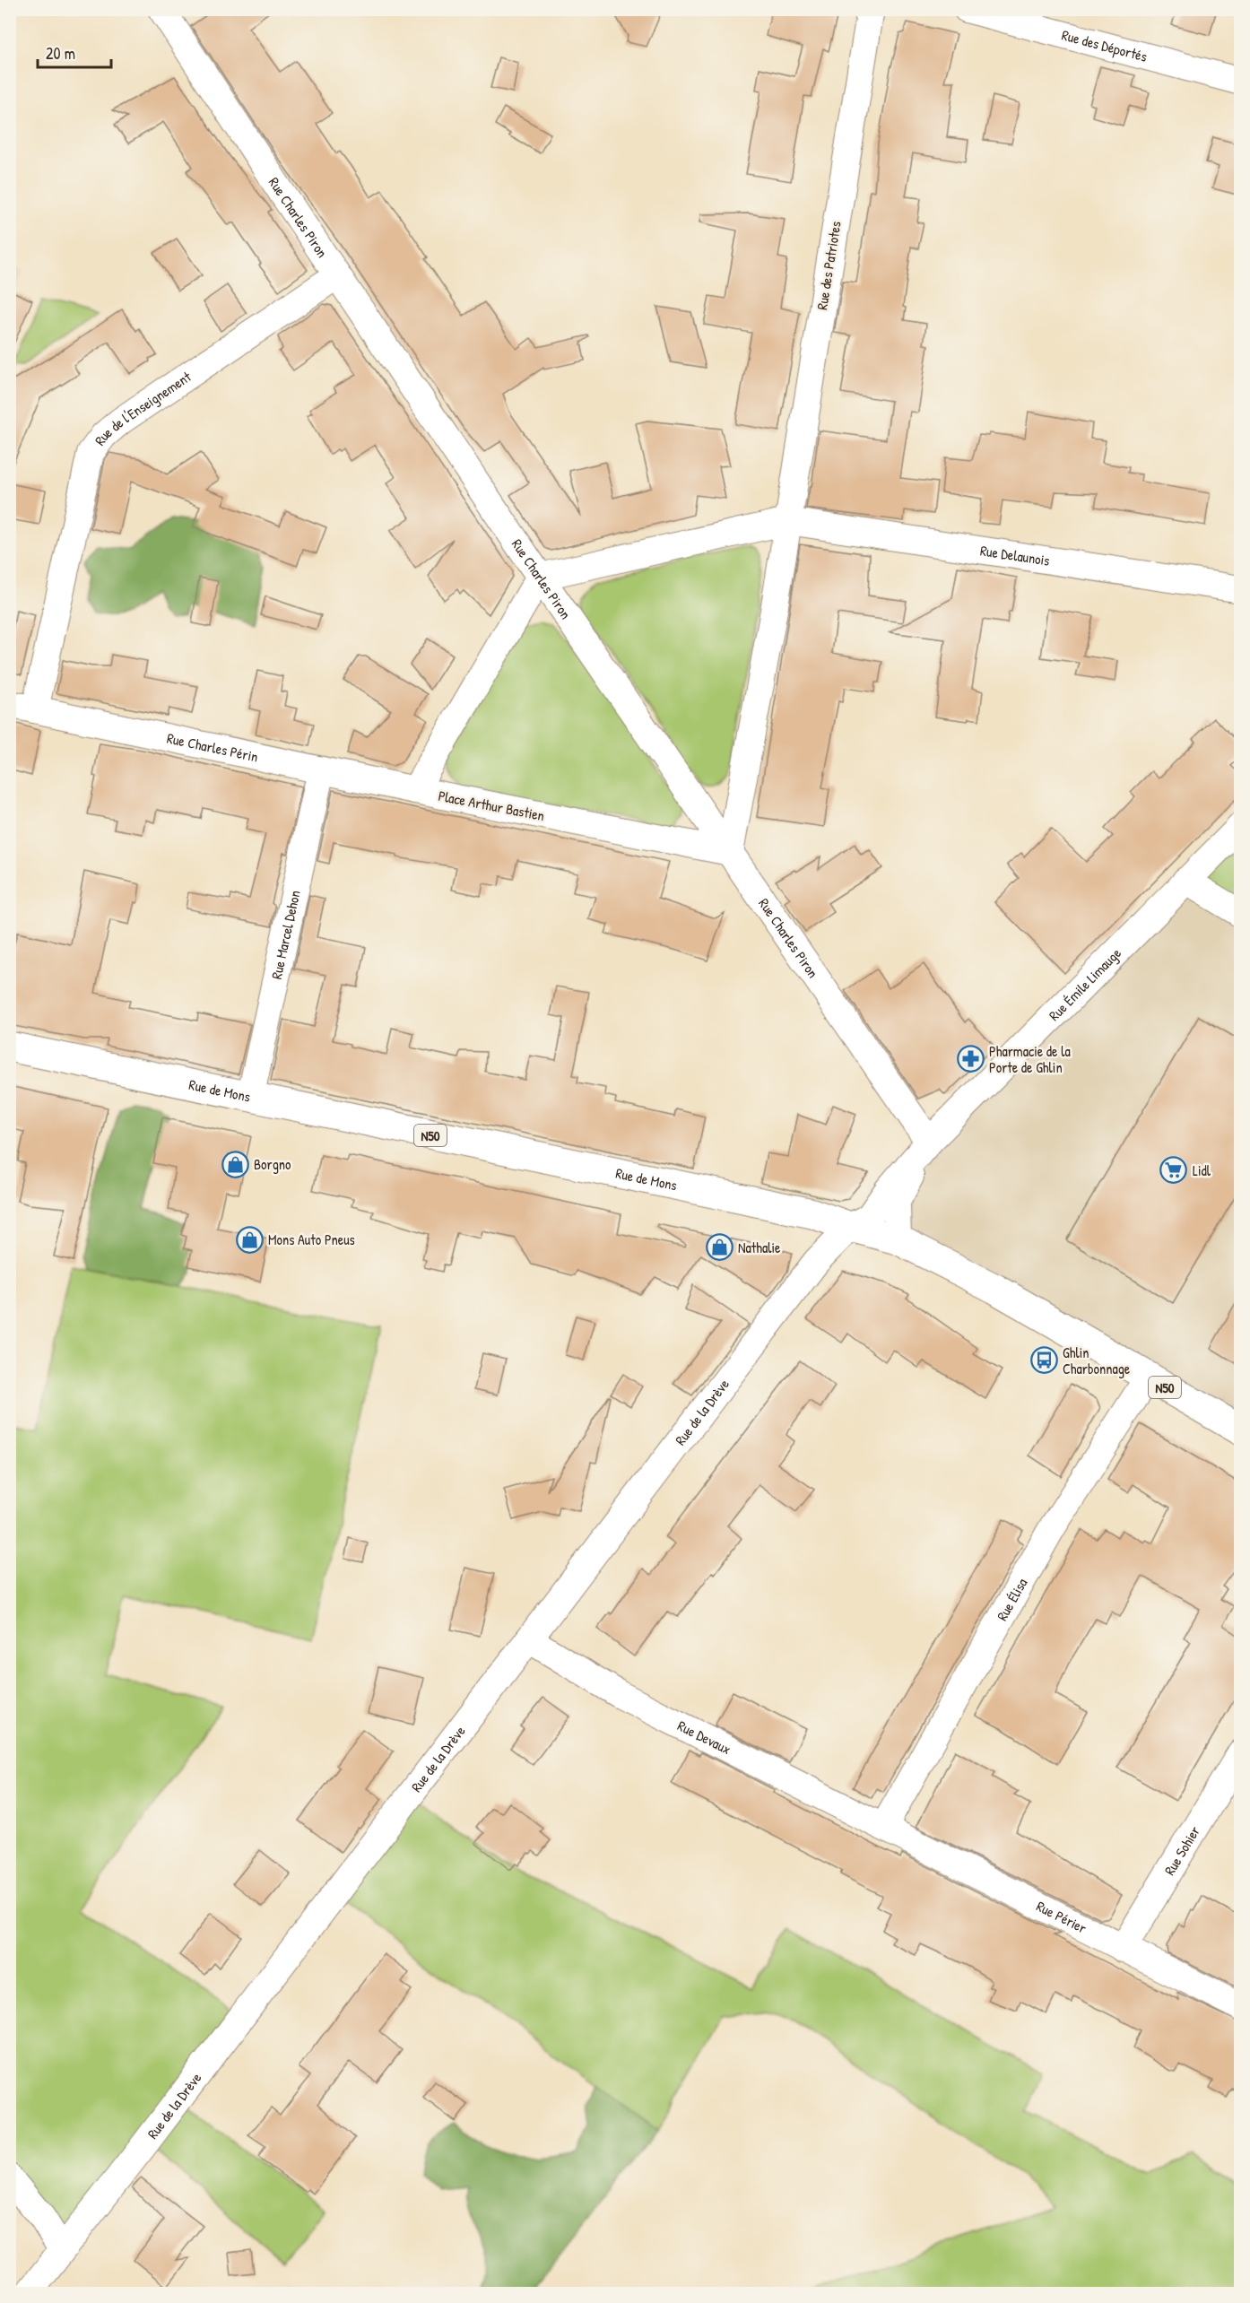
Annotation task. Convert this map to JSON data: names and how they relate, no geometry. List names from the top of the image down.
{
  "streets": {
    "main road": ["Rue de Mons", "N50"],
    "street": [
      "Rue des Déportés",
      "Rue Charles Piron",
      "Rue des Patriotes",
      "Rue de l'Enseignement",
      "Rue Delaunois",
      "Rue Charles Périn",
      "Place Arthur Bastien",
      "Rue Marcel Dehon",
      "Rue Émile Limauge",
      "Rue de la Drève",
      "Rue Élisa",
      "Rue Devaux",
      "Rue Sohier",
      "Rue Périer"
    ]
  },
  "crossings": [
    ["Rue Charles Piron", "Rue de l'Enseignement"],
    ["Rue Charles Piron", "Place Arthur Bastien"],
    ["Rue Charles Piron", "Rue Émile Limauge"],
    ["Rue Charles Piron", "Rue de la Drève"],
    ["Rue des Patriotes", "Rue Delaunois"],
    ["Rue de l'Enseignement", "Rue Charles Périn"],
    ["Rue Charles Périn", "Place Arthur Bastien"],
    ["Rue Charles Périn", "Rue Marcel Dehon"],
    ["Rue Marcel Dehon", "Rue de Mons"],
    ["Rue Émile Limauge", "Rue de la Drève"],
    ["Rue de Mons", "Rue de la Drève"],
    ["Rue de Mons", "Rue Élisa"],
    ["Rue de la Drève", "Rue Devaux"],
    ["Rue Élisa", "Rue Devaux"],
    ["Rue Élisa", "Rue Périer"],
    ["Rue Devaux", "Rue Périer"],
    ["Rue Sohier", "Rue Périer"]
  ],
  "places": {
    "pharmacy": ["Pharmacie de la Porte de Ghlin"],
    "shop": ["Borgno", "Mons Auto Pneus", "Nathalie"],
    "supermarket": ["Lidl"],
    "bus stop": ["Ghlin Charbonnage"]
  },
  "scale_bar": "20 m"
}
